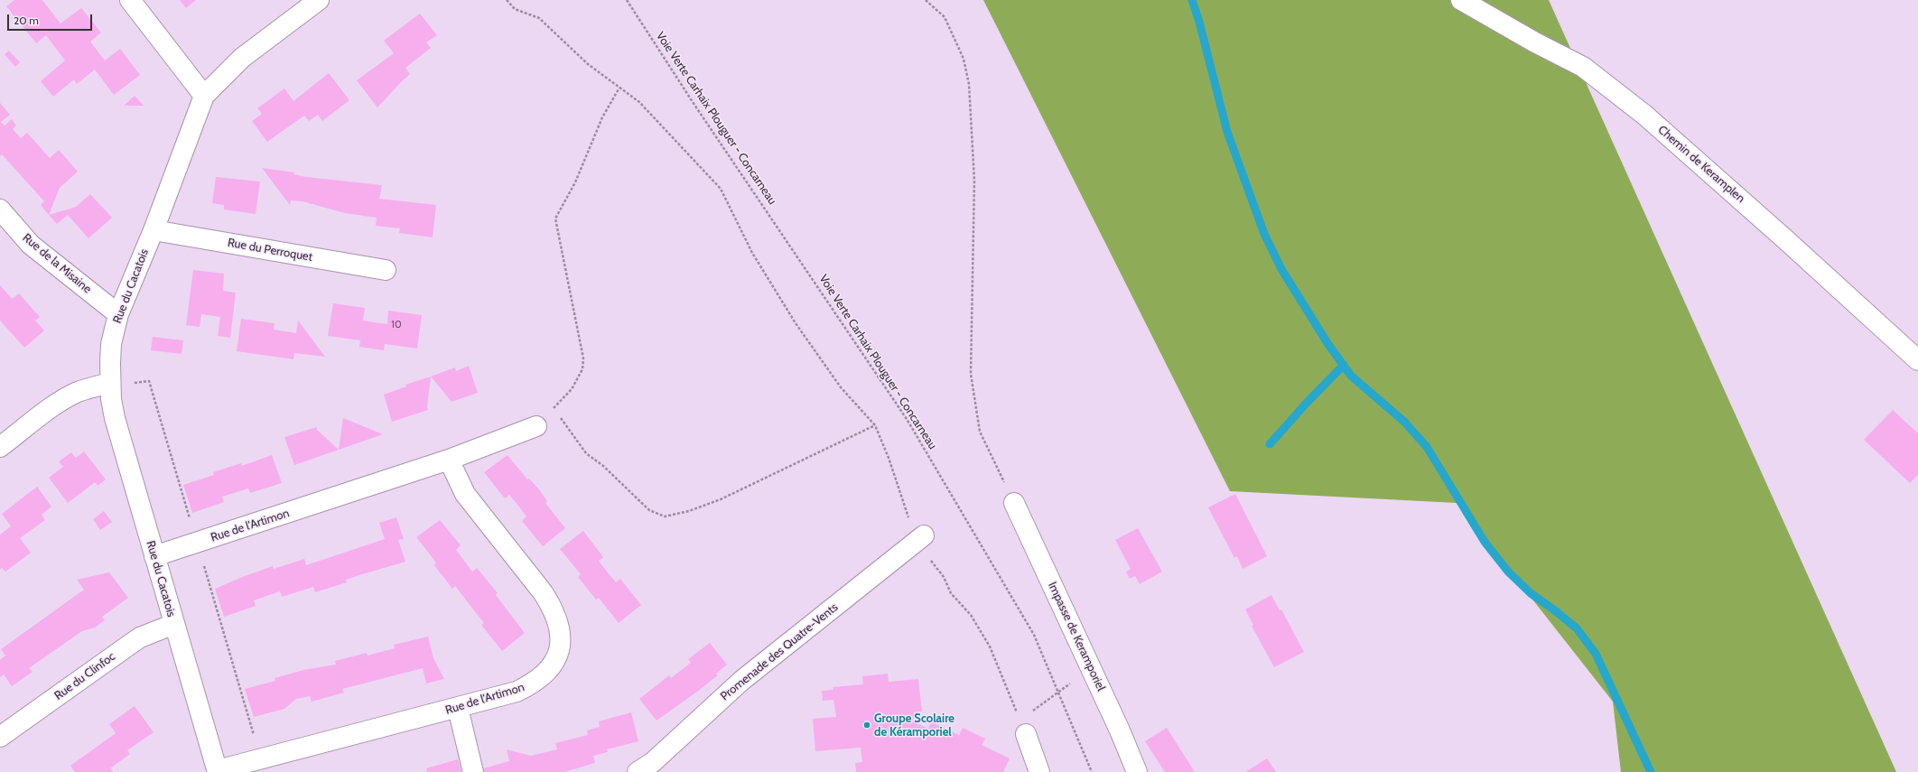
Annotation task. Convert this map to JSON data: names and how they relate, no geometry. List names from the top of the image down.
{
  "streets": {
    "street": [
      "Chemin de Keramplen",
      "Rue du Perroquet",
      "Rue de la Misaine",
      "Rue du Cacatois",
      "Rue de l'Artimon",
      "Impasse de Keramporiel",
      "Promenade des Quatre-Vents",
      "Rue du Clinfoc"
    ],
    "path": ["Voie Verte Carhaix Plouguer - Concarneau"]
  },
  "crossings": [
    ["Rue du Perroquet", "Rue du Cacatois"],
    ["Rue de la Misaine", "Rue du Cacatois"],
    ["Rue du Cacatois", "Rue de l'Artimon"],
    ["Rue du Cacatois", "Rue du Clinfoc"]
  ],
  "places": ["Groupe Scolaire de Kéramporiel"],
  "house_numbers": ["10"],
  "scale_bar": "20 m"
}
